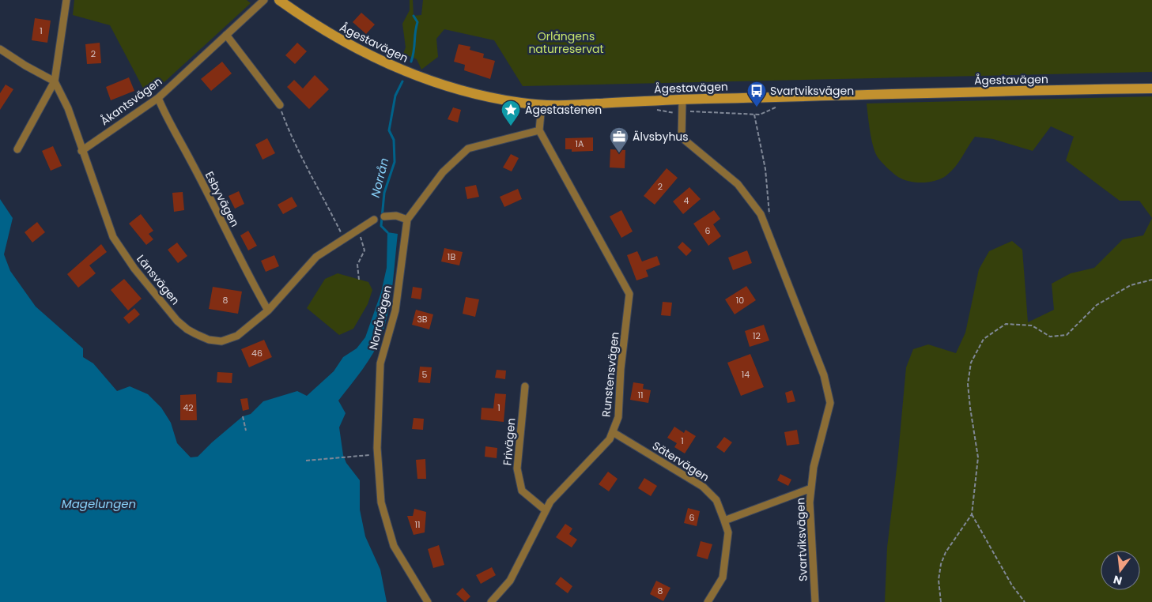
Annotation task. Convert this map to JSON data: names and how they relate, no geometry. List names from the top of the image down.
{
  "streets": {
    "main road": ["Ågestavägen"],
    "street": [
      "Åkantsvägen",
      "Esbyvägen",
      "Länsvägen",
      "Norråvägen",
      "Runstensvägen",
      "Frivägen",
      "Sätervägen",
      "Svartviksvägen"
    ]
  },
  "crossings": [
    ["Ågestavägen", "Svartviksvägen"],
    ["Åkantsvägen", "Esbyvägen"],
    ["Åkantsvägen", "Länsvägen"],
    ["Esbyvägen", "Länsvägen"],
    ["Norråvägen", "Runstensvägen"],
    ["Runstensvägen", "Frivägen"],
    ["Runstensvägen", "Sätervägen"]
  ],
  "water": ["Norrån", "Magelungen"],
  "parks": ["Orlångens naturreservat"],
  "places": {
    "bus stop": ["Svartviksvägen"],
    "place": ["Ågestastenen"],
    "office": ["Älvsbyhus"]
  },
  "house_numbers": [
    "1",
    "2",
    "1A",
    "2",
    "4",
    "6",
    "1B",
    "8",
    "10",
    "3B",
    "12",
    "46",
    "5",
    "14",
    "11",
    "42",
    "1",
    "1",
    "6",
    "11",
    "8"
  ],
  "north": "bottom"
}
